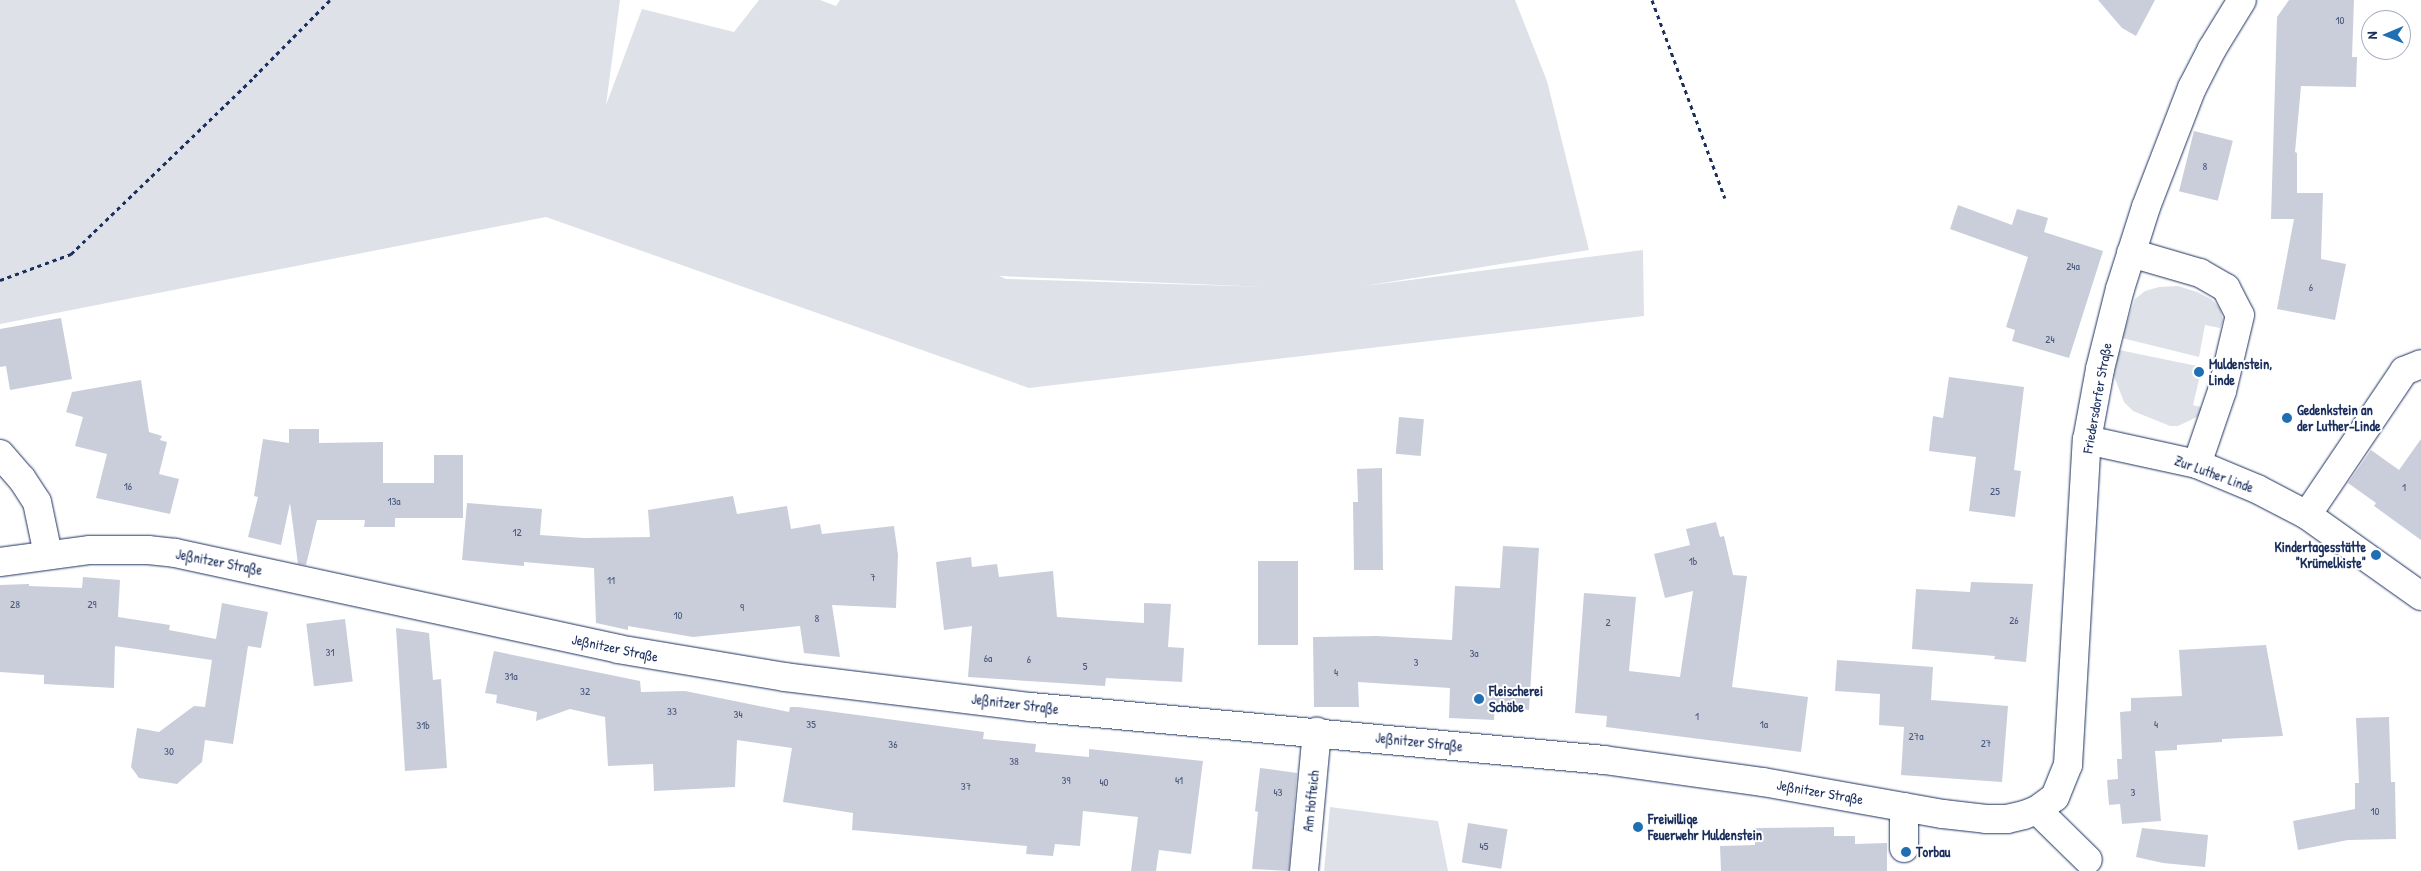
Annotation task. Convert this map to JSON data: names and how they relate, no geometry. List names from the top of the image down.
{
  "streets": {
    "main road": [
      "Friedersdorfer Straße",
      "Zur Luther Linde",
      "Jeßnitzer Straße",
      "Am Hofteich"
    ]
  },
  "crossings": [
    ["Friedersdorfer Straße", "Zur Luther Linde"],
    ["Friedersdorfer Straße", "Jeßnitzer Straße"],
    ["Jeßnitzer Straße", "Am Hofteich"]
  ],
  "places": [
    "Muldenstein, Linde",
    "Gedenkstein an der Luther-Linde",
    "Kindertagesstätte \"Krümelkiste\"",
    "Fleischerei Schöbe",
    "Freiwillige Feuerwehr Muldenstein",
    "Torbau"
  ],
  "house_numbers": [
    "10",
    "8",
    "24a",
    "6",
    "24",
    "16",
    "1",
    "25",
    "13a",
    "12",
    "1b",
    "7",
    "11",
    "28",
    "29",
    "9",
    "10",
    "8",
    "26",
    "2",
    "31",
    "3a",
    "6a",
    "6",
    "3",
    "5",
    "4",
    "31a",
    "32",
    "33",
    "34",
    "1",
    "35",
    "1a",
    "4",
    "31b",
    "27a",
    "27",
    "36",
    "30",
    "38",
    "39",
    "41",
    "40",
    "37",
    "43",
    "3",
    "10",
    "45"
  ],
  "north": "left"
}
